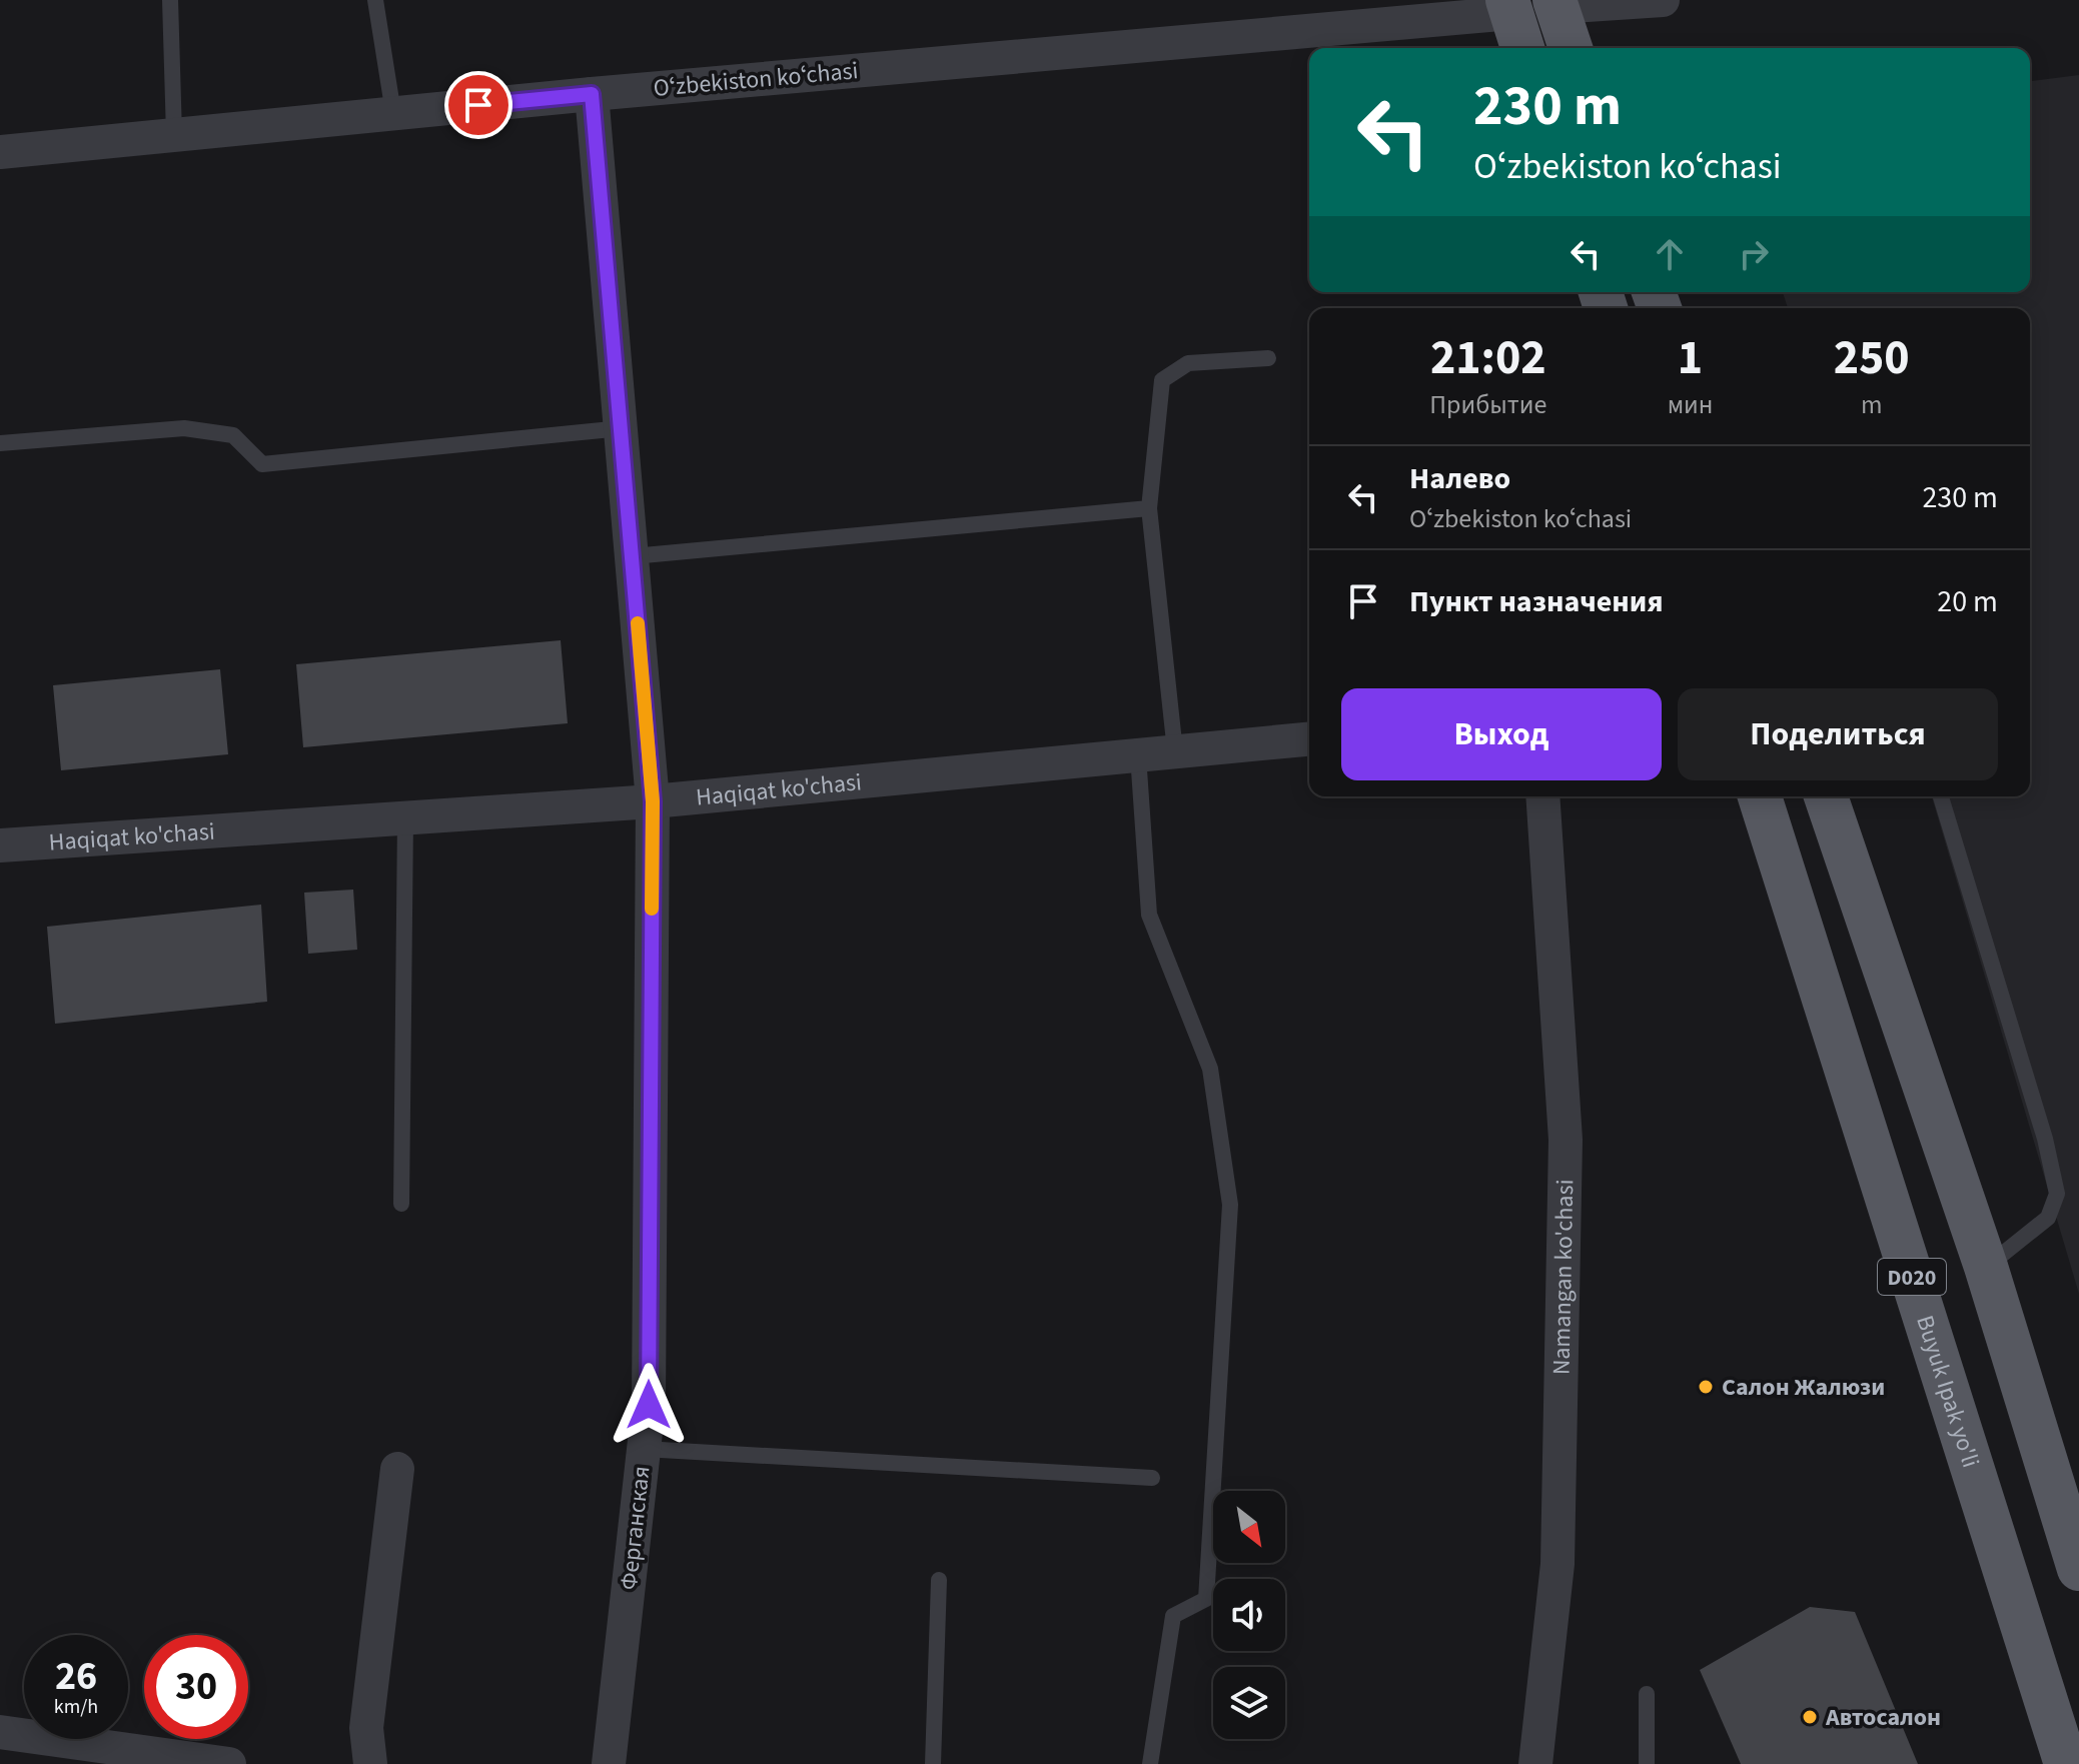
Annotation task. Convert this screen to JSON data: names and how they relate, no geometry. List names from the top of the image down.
{
  "streets": {
    "main road": ["D020", "Buyuk Ipak yo'li"],
    "street": [
      "Oʻzbekiston koʻchasi",
      "Haqiqat ko'chasi",
      "Namangan ko'chasi",
      "Ферганская"
    ]
  },
  "crossings": [
    ["Oʻzbekiston koʻchasi", "Ферганская"],
    ["Haqiqat ko'chasi", "Ферганская"]
  ],
  "places": ["Салон Жалюзи", "Автосалон"],
  "north": "bottom right",
  "page": {
    "turn": ["230 m", "Oʻzbekiston koʻchasi"],
    "eta": [
      "21:02",
      "Прибытие",
      "1",
      "мин",
      "250",
      "m"
    ],
    "list": [
      {
        "name": "Налево",
        "note": "Oʻzbekiston koʻchasi",
        "value": "230 m"
      },
      {
        "name": "Пункт назначения",
        "value": "20 m"
      }
    ],
    "buttons": ["Выход", "Поделиться"],
    "speed": "26 km/h",
    "limit": "30"
  }
}
